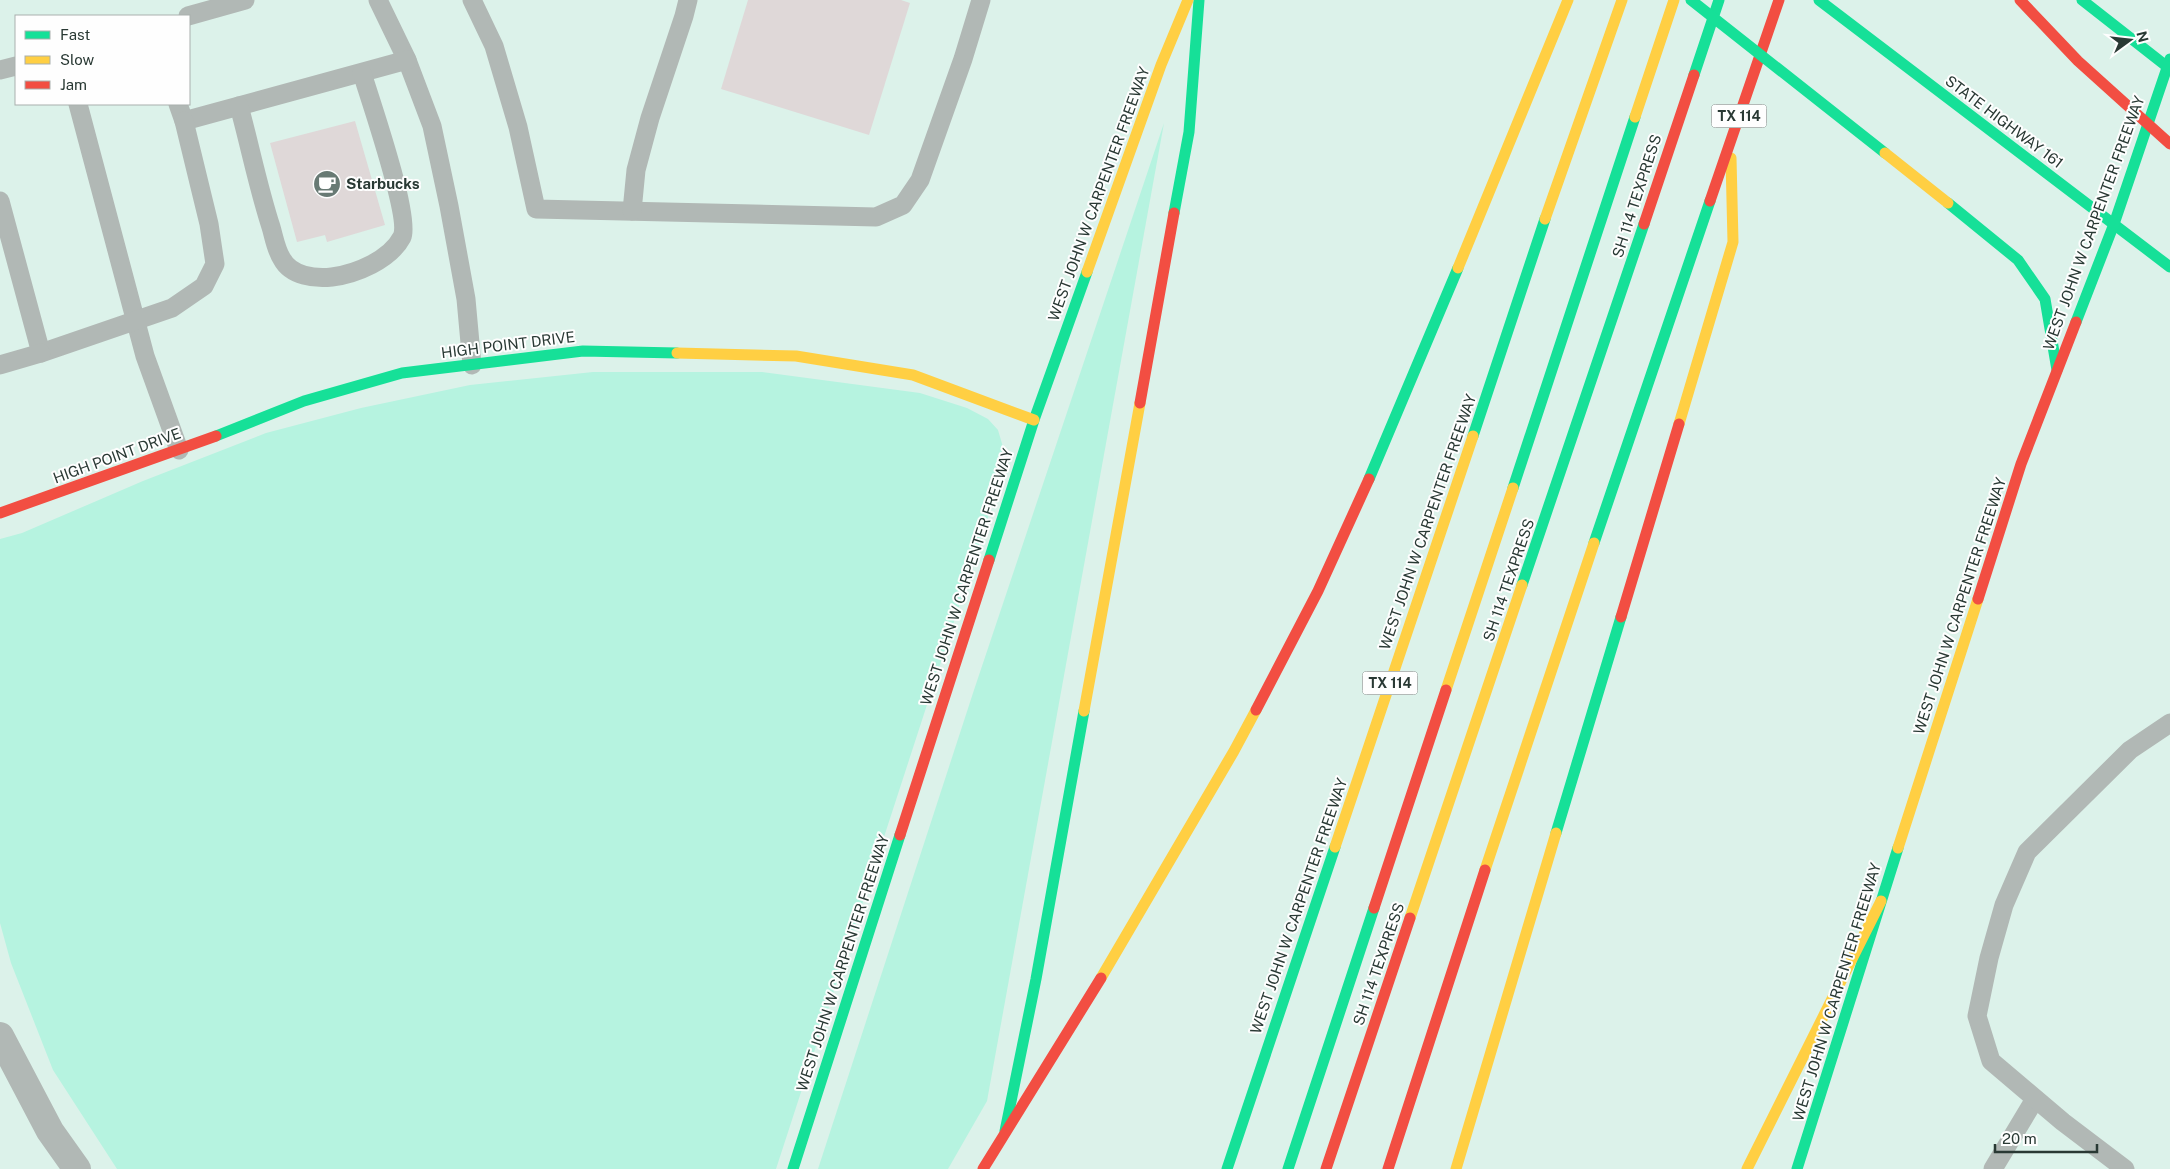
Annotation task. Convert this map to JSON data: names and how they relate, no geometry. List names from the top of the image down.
{
  "streets": {
    "main road": [
      "TX 114",
      "STATE HIGHWAY 161",
      "WEST JOHN W CARPENTER FREEWAY",
      "SH 114 TEXPRESS",
      "HIGH POINT DRIVE"
    ]
  },
  "crossings": [
    ["STATE HIGHWAY 161", "WEST JOHN W CARPENTER FREEWAY"],
    ["WEST JOHN W CARPENTER FREEWAY", "HIGH POINT DRIVE"]
  ],
  "places": {
    "cafe": ["Starbucks"]
  },
  "legend": ["Fast", "Slow", "Jam"],
  "scale_bar": "20 m",
  "north": "right"
}
